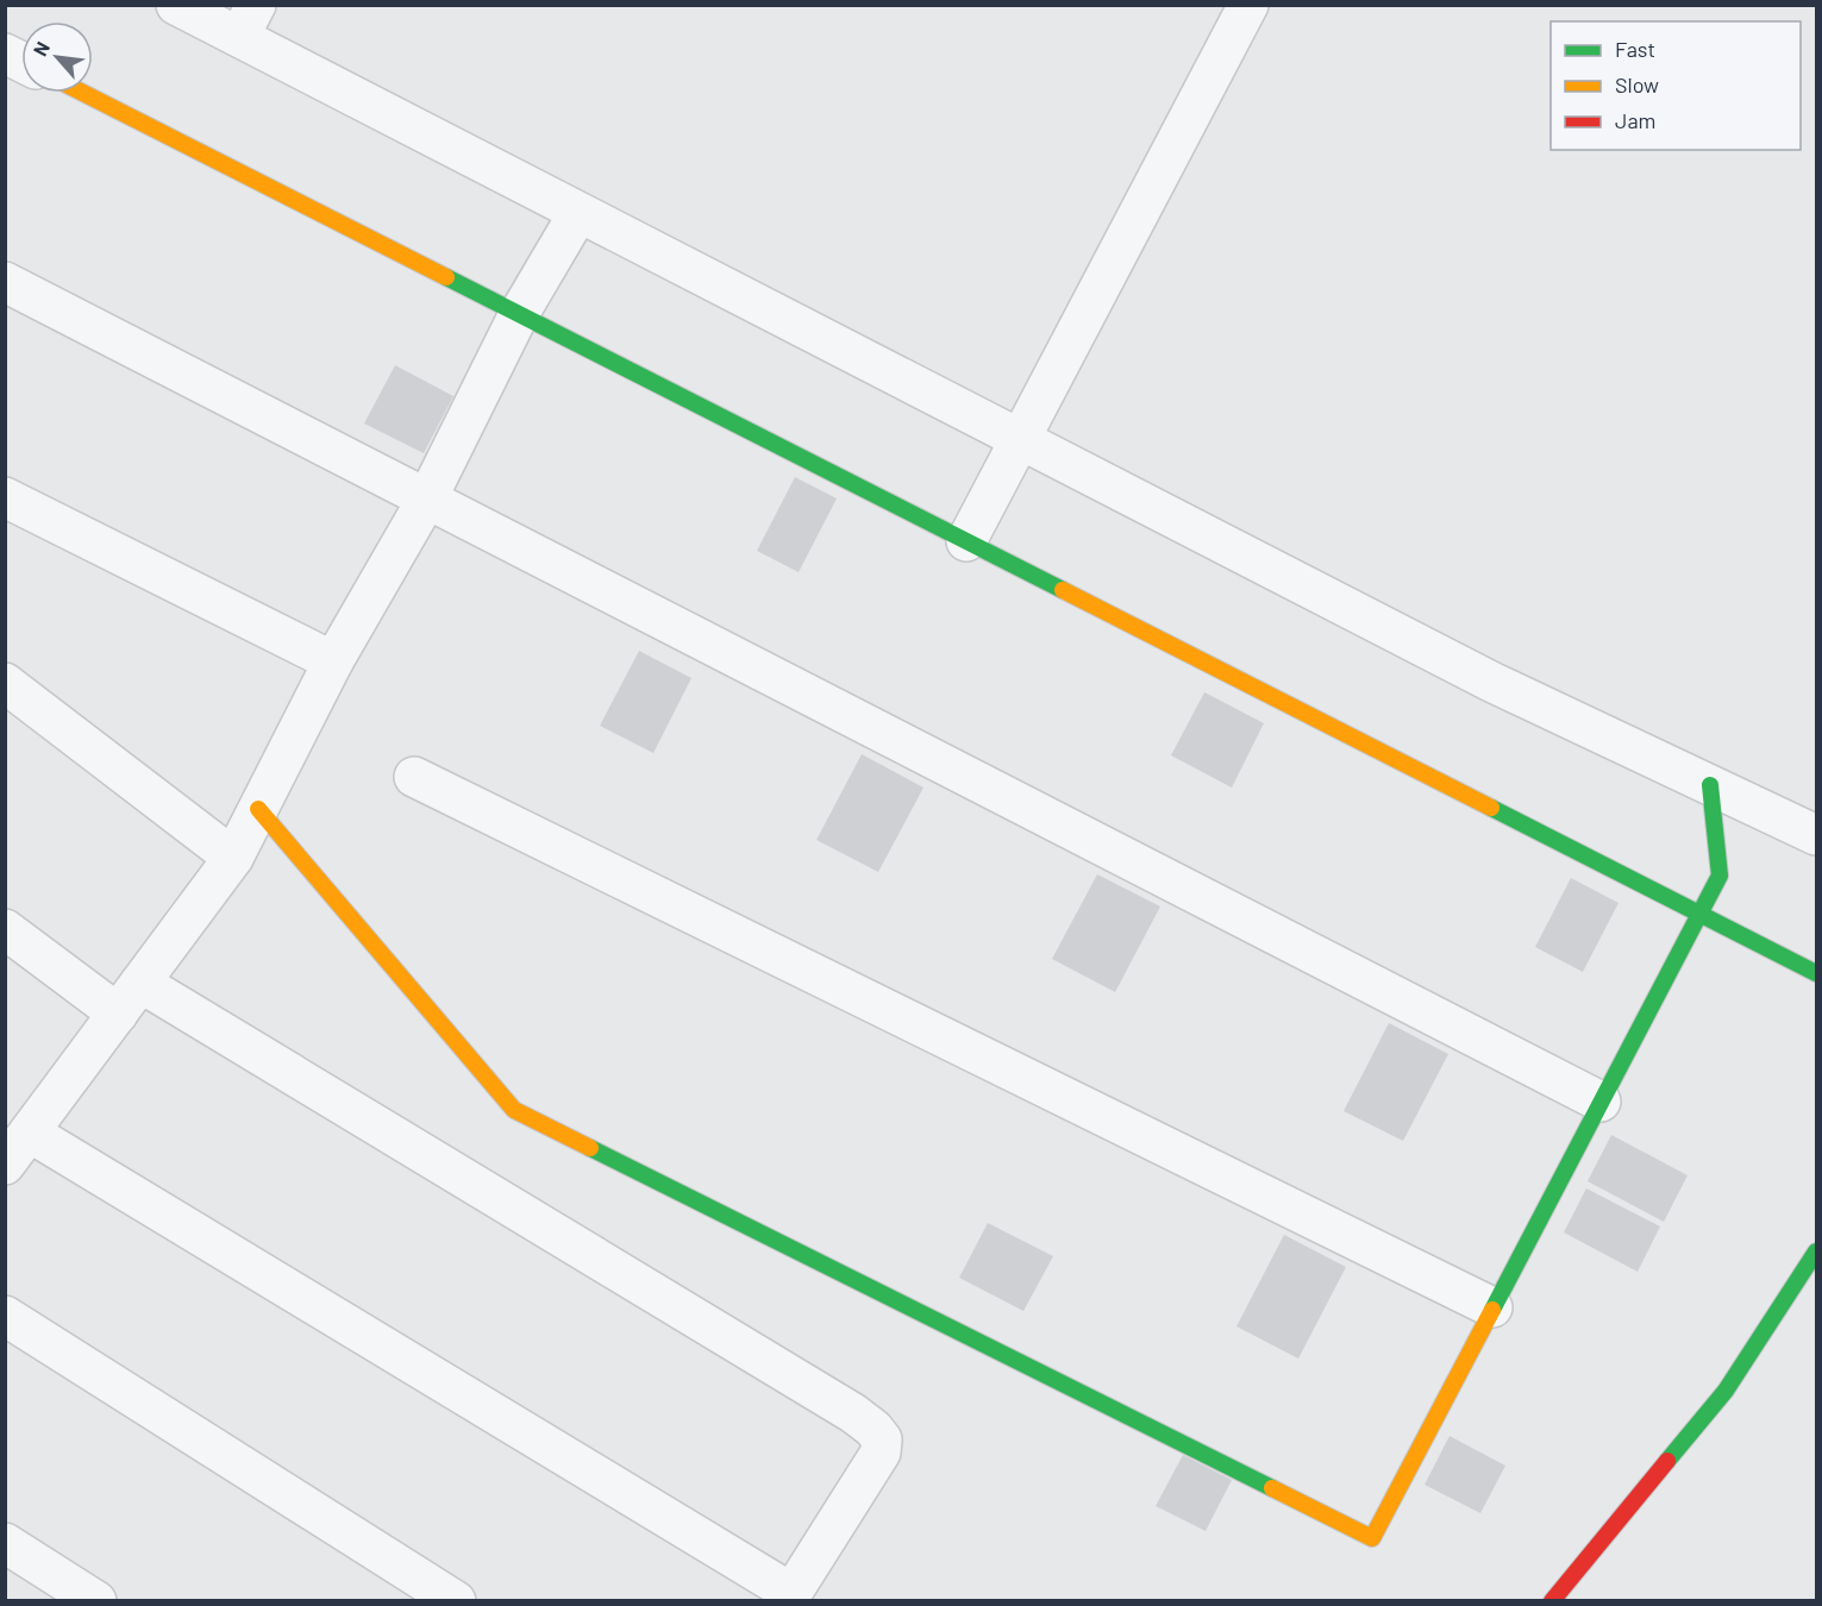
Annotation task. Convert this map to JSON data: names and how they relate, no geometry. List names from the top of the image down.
{
  "legend": ["Fast", "Slow", "Jam"],
  "north": "top left"
}
